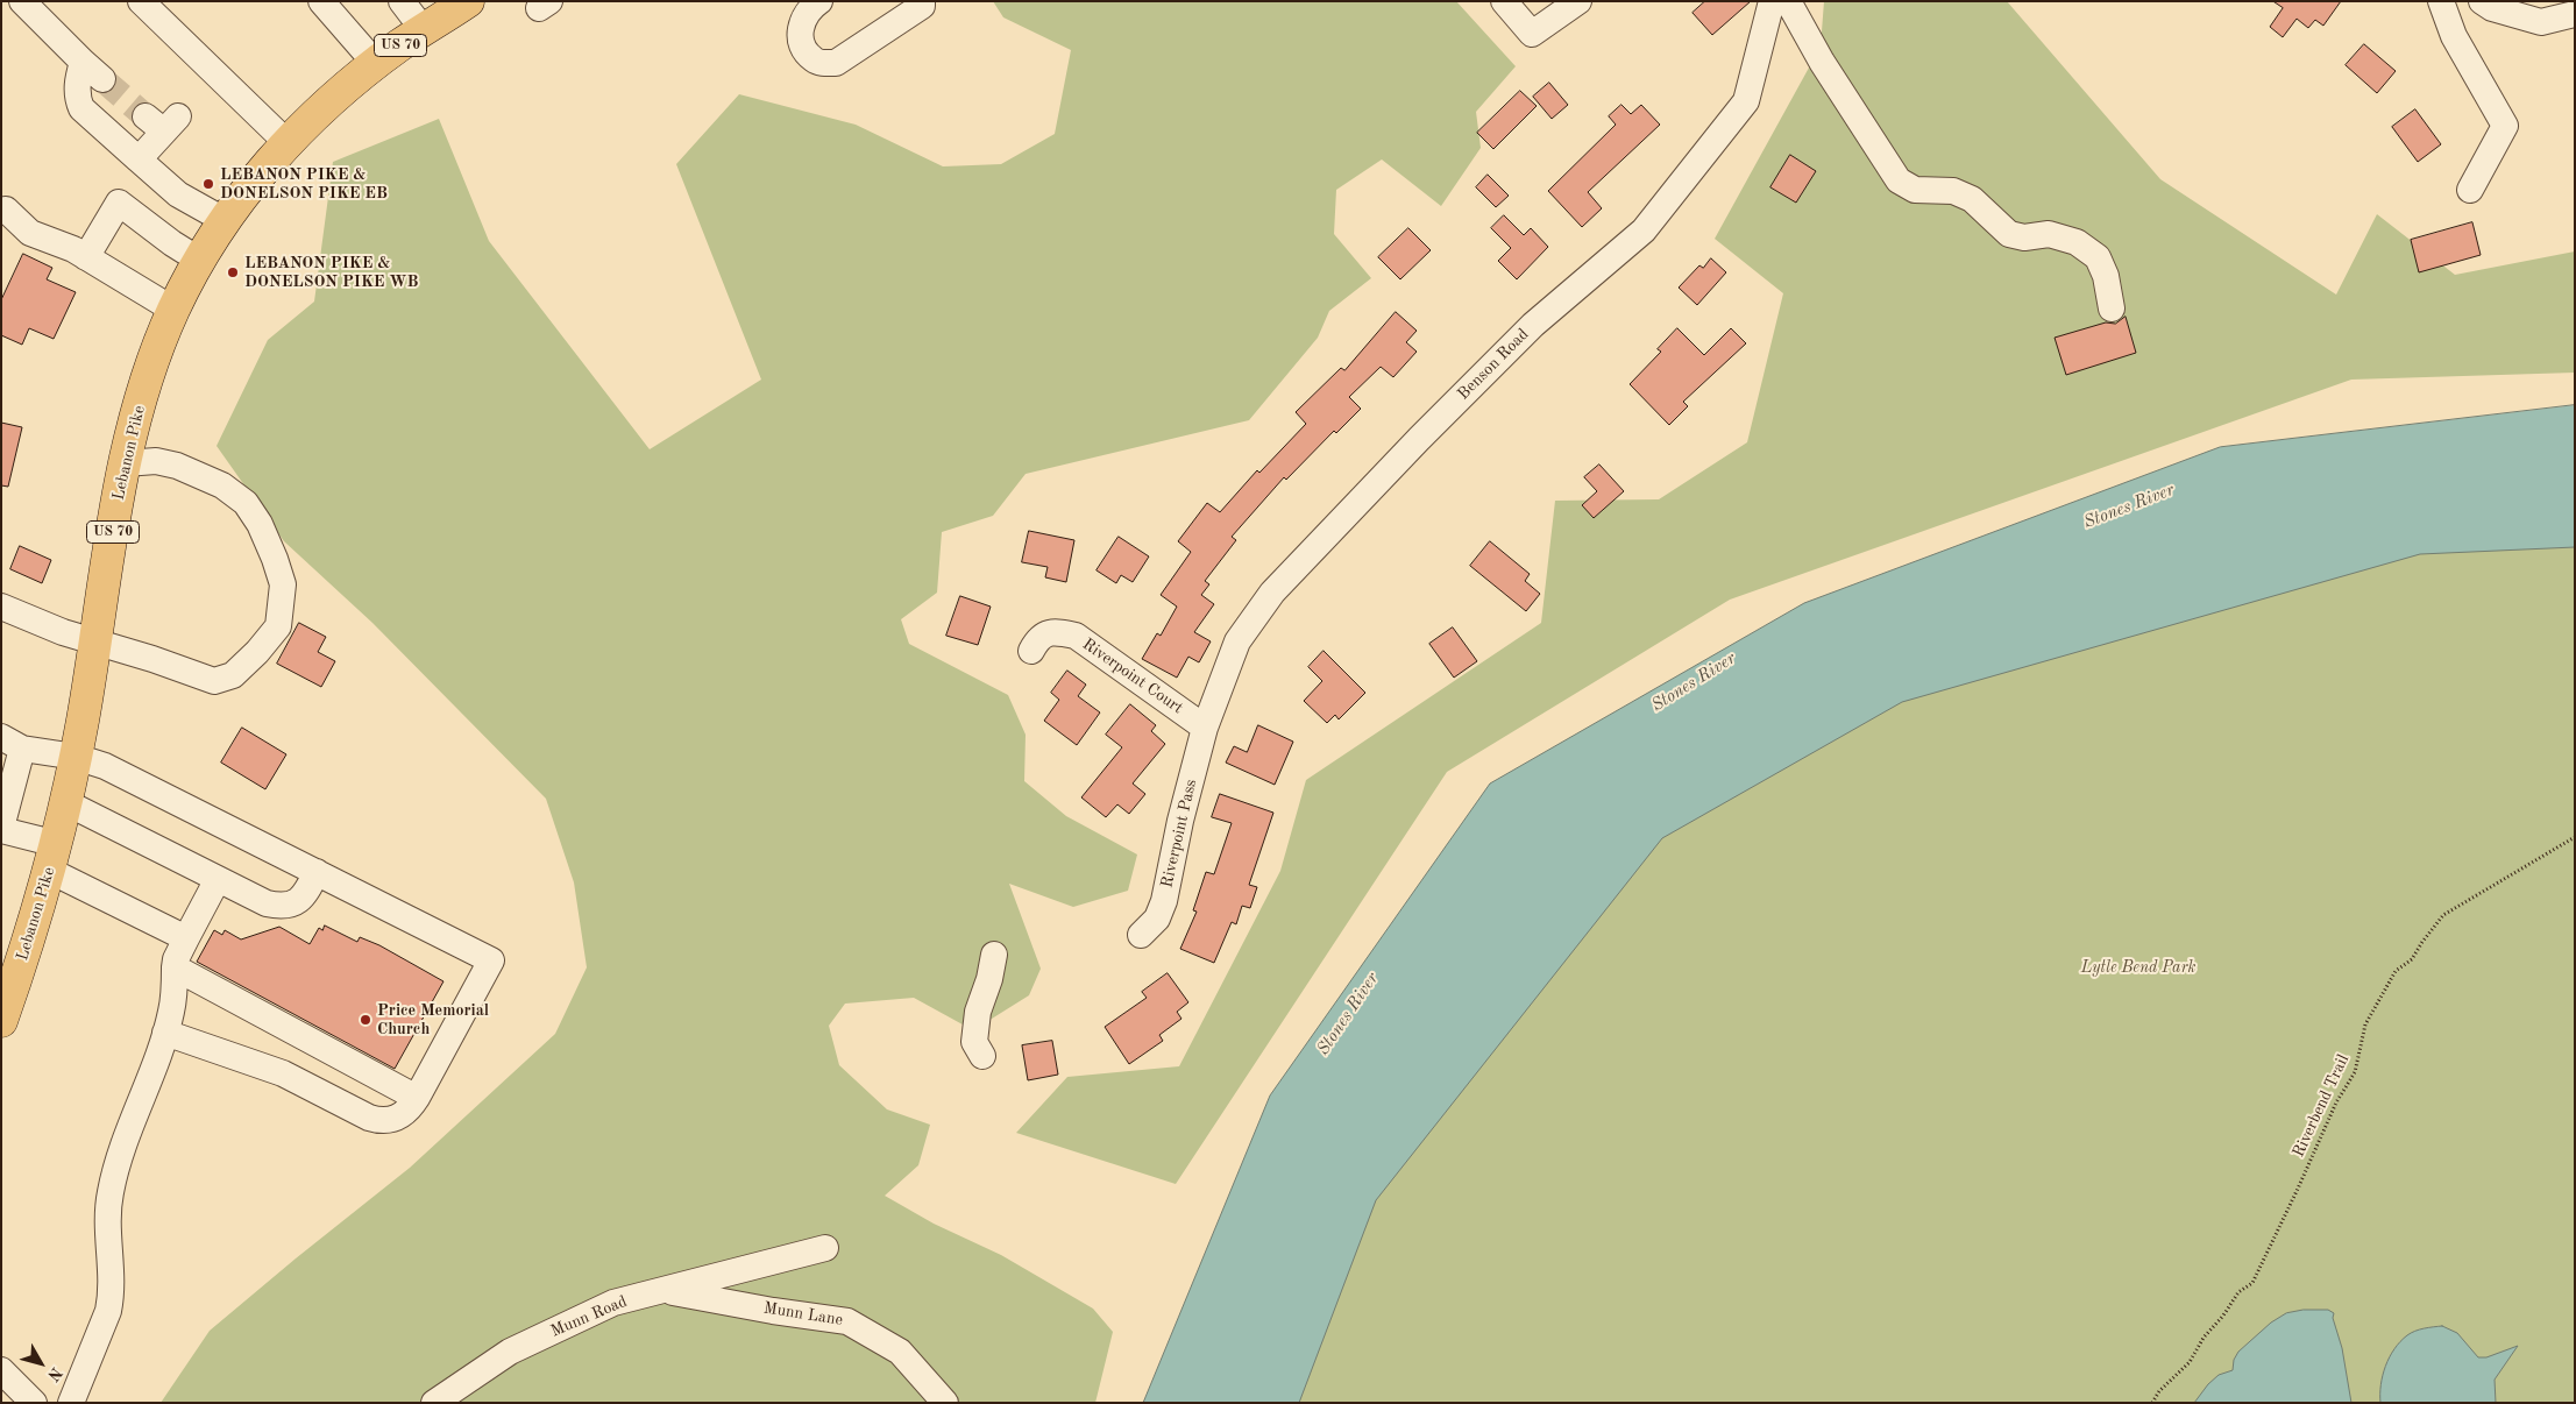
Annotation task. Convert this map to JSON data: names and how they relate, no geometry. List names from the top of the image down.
{
  "streets": {
    "main road": ["US 70", "Lebanon Pike"],
    "street": [
      "Benson Road",
      "Riverpoint Court",
      "Riverpoint Pass",
      "Munn Lane",
      "Munn Road"
    ],
    "path": ["Riverbend Trail"]
  },
  "crossings": [
    ["Benson Road", "Riverpoint Court"],
    ["Benson Road", "Riverpoint Pass"],
    ["Riverpoint Court", "Riverpoint Pass"],
    ["Munn Lane", "Munn Road"]
  ],
  "water": ["Stones River"],
  "parks": ["Lytle Bend Park"],
  "places": ["LEBANON PIKE & DONELSON PIKE EB", "LEBANON PIKE & DONELSON PIKE WB", "Price Memorial Church"],
  "north": "bottom right"
}
